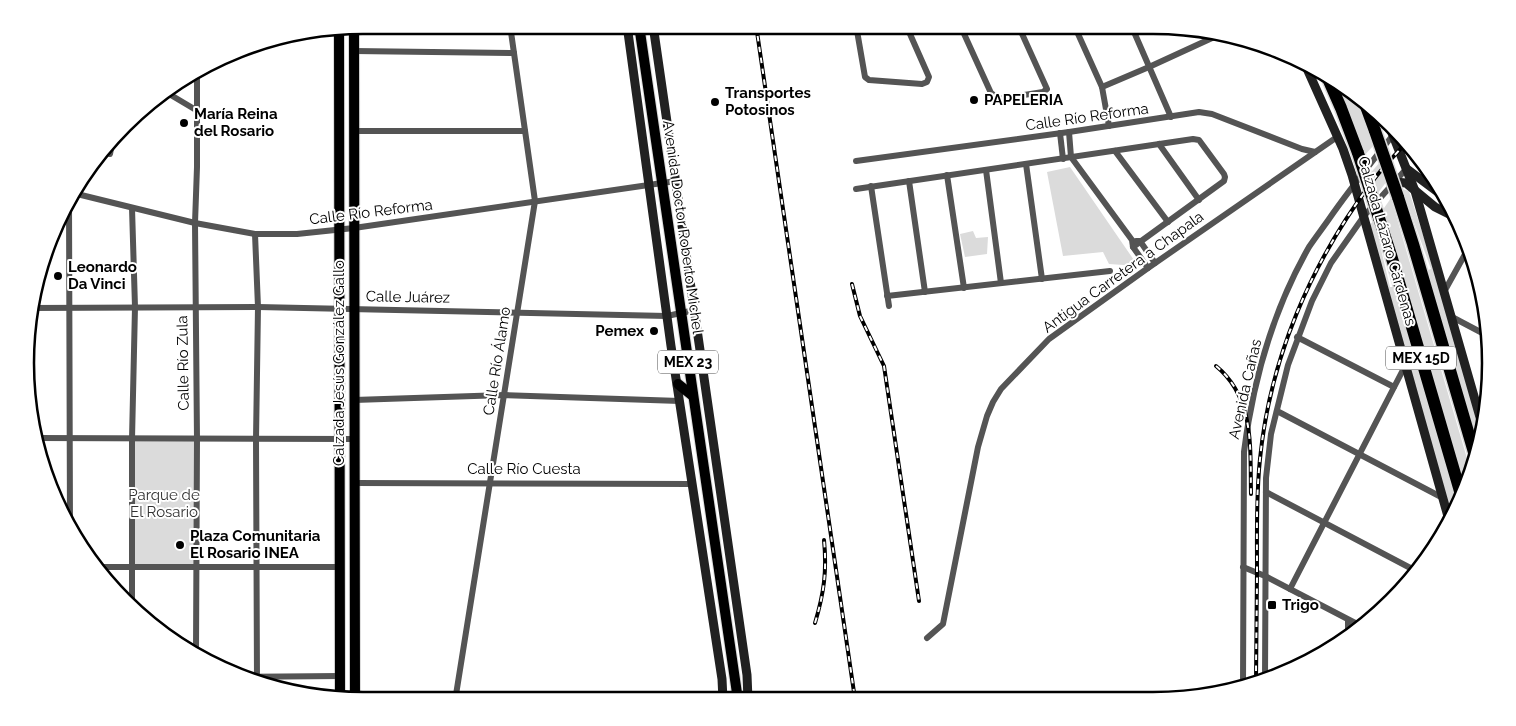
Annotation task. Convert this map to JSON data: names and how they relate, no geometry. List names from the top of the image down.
{
  "streets": {
    "highway": ["Calzada Lázaro Cárdenas", "MEX 15D"],
    "main road": ["Avenida Doctor Roberto Michel", "MEX 23", "Calzada Jesús González Gallo"],
    "street": [
      "Calle Río Reforma",
      "Antigua Carretera a Chapala",
      "Calle Juárez",
      "Calle Río Álamo",
      "Calle Río Zula",
      "Avenida Cañas",
      "Calle Río Cuesta"
    ]
  },
  "crossings": [
    ["Calle Río Reforma", "Avenida Doctor Roberto Michel"],
    ["Calle Río Reforma", "Antigua Carretera a Chapala"],
    ["Calle Río Reforma", "Calle Río Álamo"],
    ["Calle Río Reforma", "Calle Río Zula"],
    ["Calle Río Reforma", "Calzada Jesús González Gallo"],
    ["Avenida Doctor Roberto Michel", "Calle Juárez"],
    ["Avenida Doctor Roberto Michel", "Calle Río Cuesta"],
    ["Calzada Lázaro Cárdenas", "Antigua Carretera a Chapala"],
    ["Calzada Lázaro Cárdenas", "Avenida Cañas"],
    ["Calle Juárez", "Calle Río Álamo"],
    ["Calle Juárez", "Calle Río Zula"],
    ["Calle Juárez", "Calzada Jesús González Gallo"],
    ["Calle Río Álamo", "Calle Río Cuesta"],
    ["Calzada Jesús González Gallo", "Calle Río Cuesta"]
  ],
  "parks": ["Parque de El Rosario"],
  "places": {
    "other": [
      "PAPELERIA",
      "Transportes Potosinos",
      "María Reina del Rosario",
      "Leonardo Da Vinci",
      "Pemex",
      "Plaza Comunitaria El Rosario INEA"
    ],
    "transit": ["Trigo"]
  }
}
